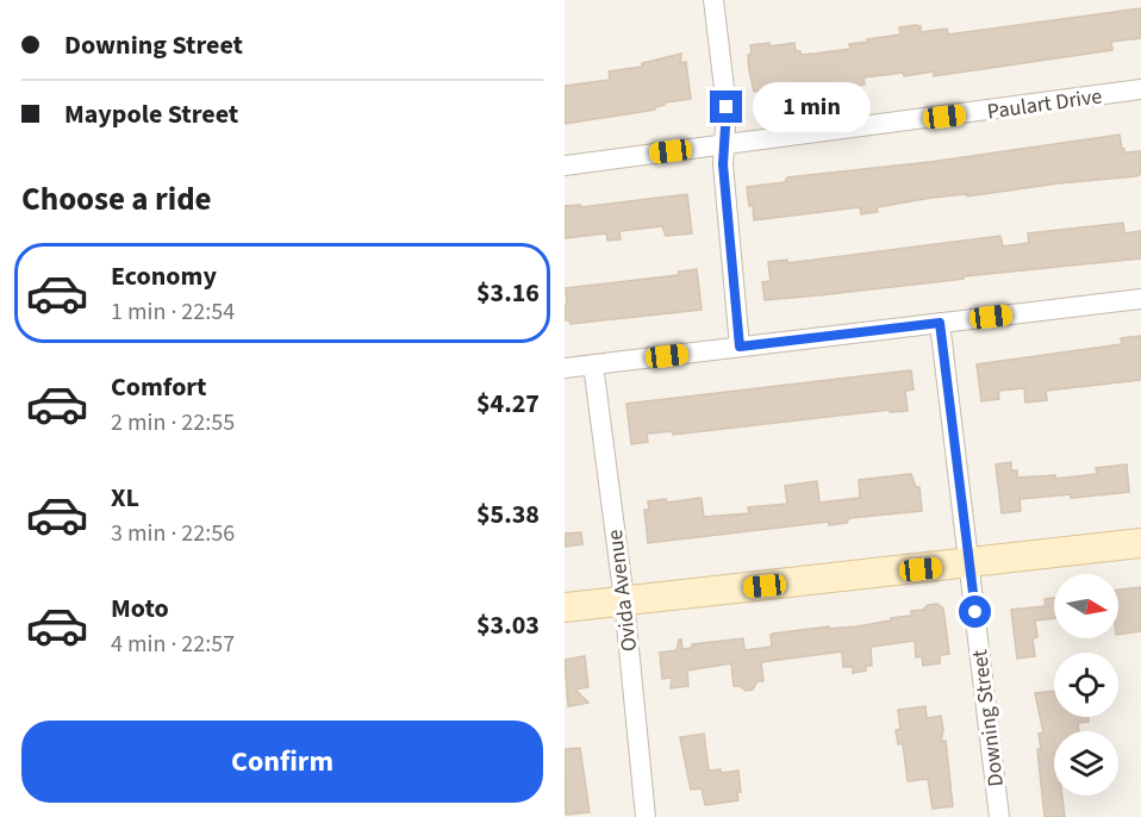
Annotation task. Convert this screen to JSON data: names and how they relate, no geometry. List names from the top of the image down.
{
  "streets": {
    "street": ["Paulart Drive", "Ovida Avenue", "Downing Street"]
  },
  "north": "right",
  "page": {
    "banner": ["Downing Street", "Maypole Street"],
    "bubble": "1 min",
    "heading": "Choose a ride",
    "list": [
      {
        "name": "Economy",
        "note": "1 min · 22:54",
        "value": "$3.16"
      },
      {
        "name": "Comfort",
        "note": "2 min · 22:55",
        "value": "$4.27"
      },
      {
        "name": "XL",
        "note": "3 min · 22:56",
        "value": "$5.38"
      },
      {
        "name": "Moto",
        "note": "4 min · 22:57",
        "value": "$3.03"
      }
    ],
    "buttons": "Confirm"
  }
}
